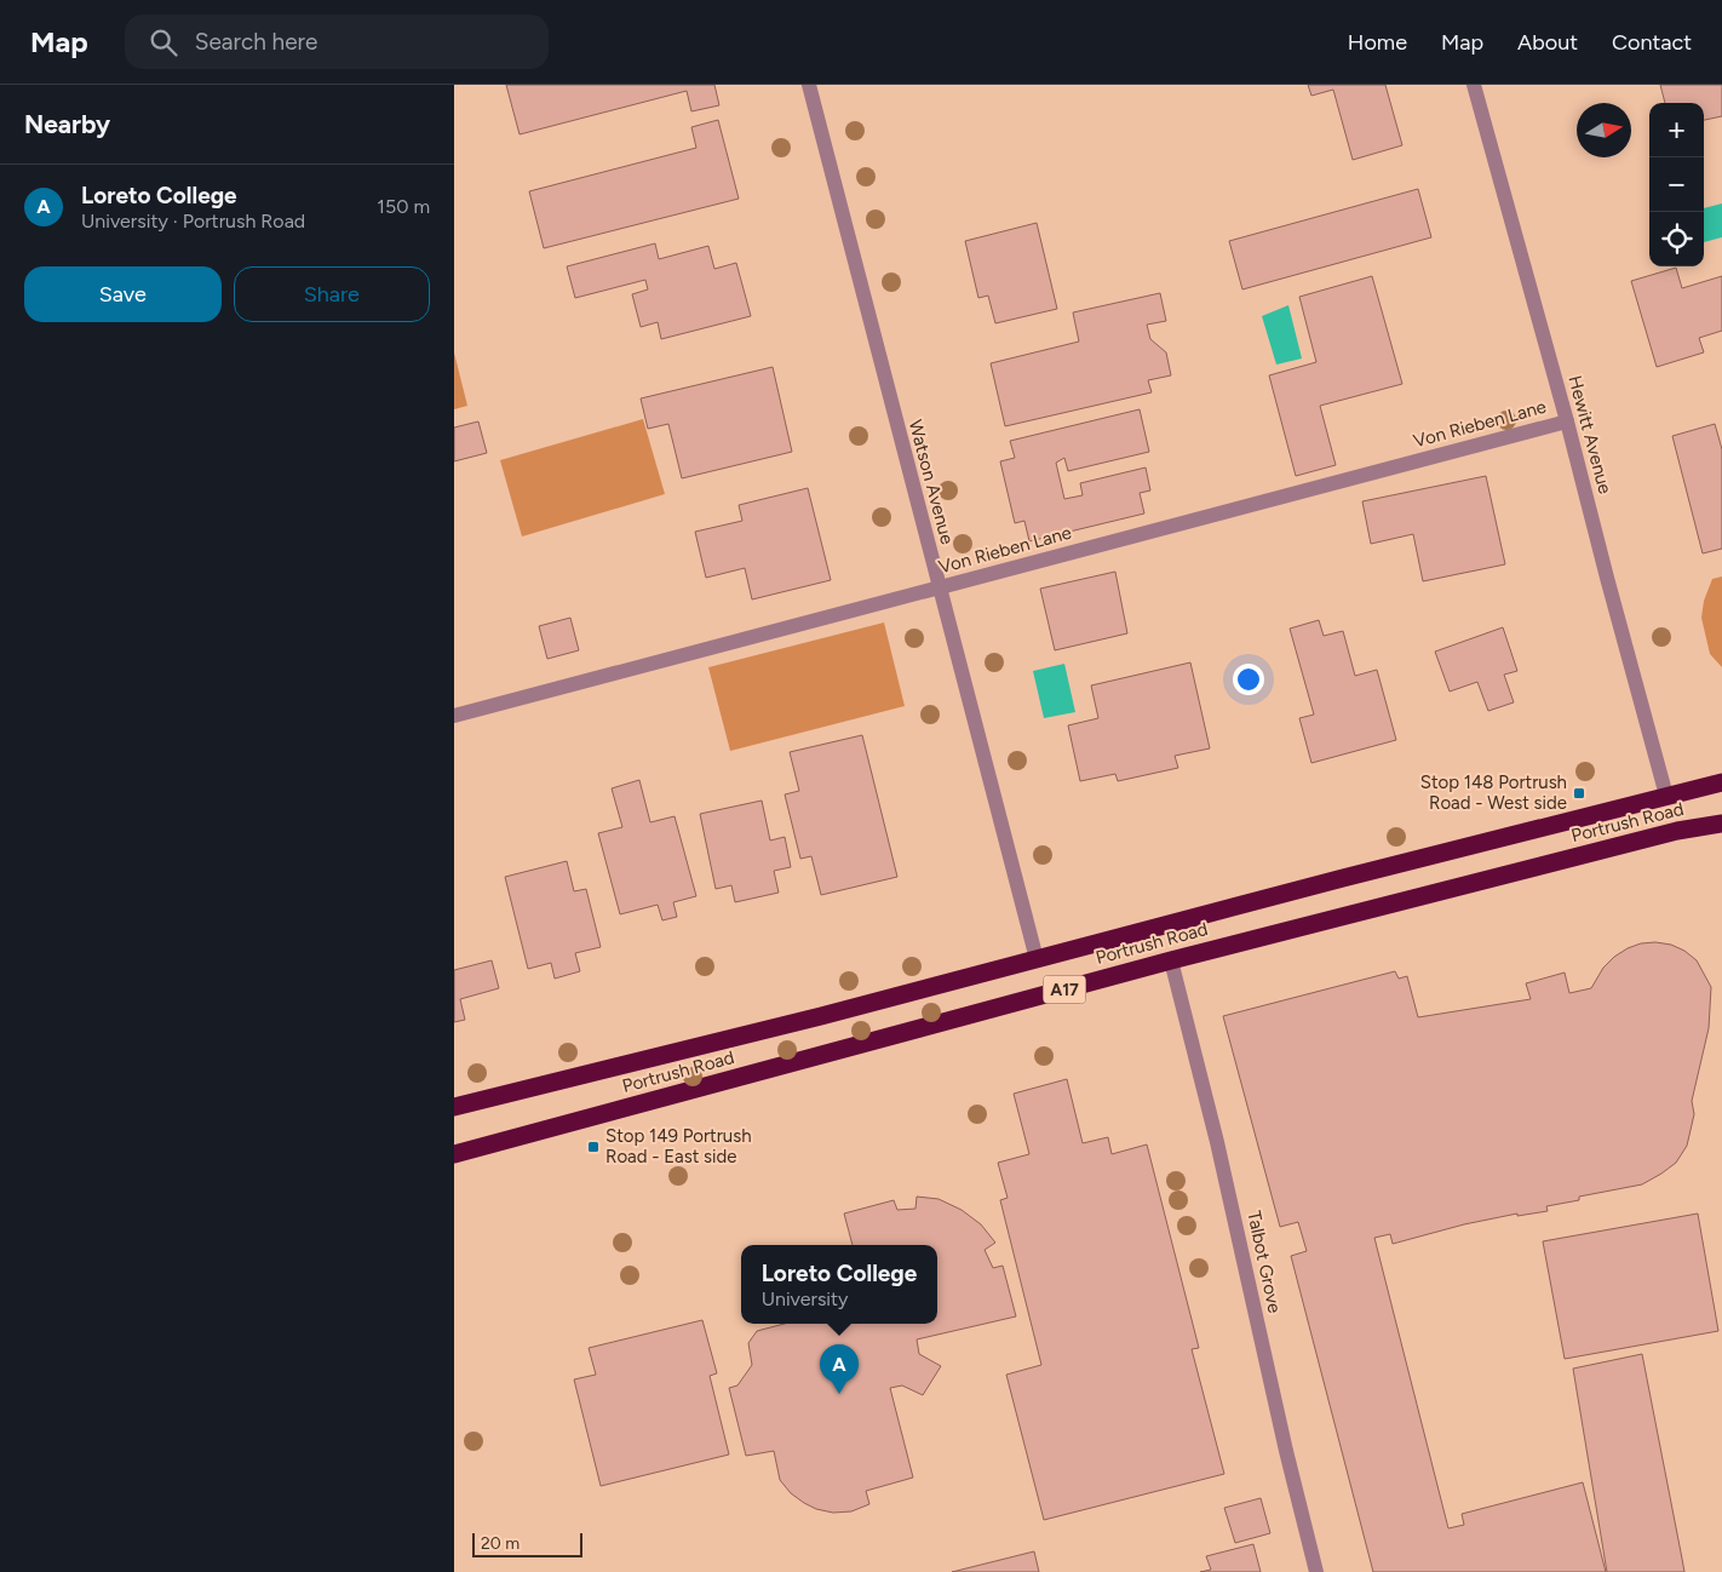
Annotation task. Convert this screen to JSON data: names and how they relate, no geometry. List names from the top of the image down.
{
  "streets": {
    "highway": ["Portrush Road", "A17"],
    "street": [
      "Von Rieben Lane",
      "Hewitt Avenue",
      "Watson Avenue",
      "Talbot Grove"
    ]
  },
  "crossings": [
    ["Von Rieben Lane", "Hewitt Avenue"],
    ["Von Rieben Lane", "Watson Avenue"],
    ["Hewitt Avenue", "Portrush Road"],
    ["Watson Avenue", "Portrush Road"],
    ["Portrush Road", "Talbot Grove"]
  ],
  "places": {
    "transit": ["Stop 148 Portrush Road - West side", "Stop 149 Portrush Road - East side"]
  },
  "scale_bar": "20 m",
  "north": "right",
  "page": {
    "header": "Map",
    "search": "Search here",
    "nav": [
      "Home",
      "Map",
      "About",
      "Contact"
    ],
    "heading": "Nearby",
    "map_buttons": ["+", "−"],
    "list": [
      {
        "mark": "A",
        "name": "Loreto College",
        "note": "University · Portrush Road",
        "value": "150 m"
      }
    ],
    "buttons": ["Save", "Share"],
    "popup": ["Loreto College", "University"],
    "pins": "A",
    "scale": "20 m"
  }
}
